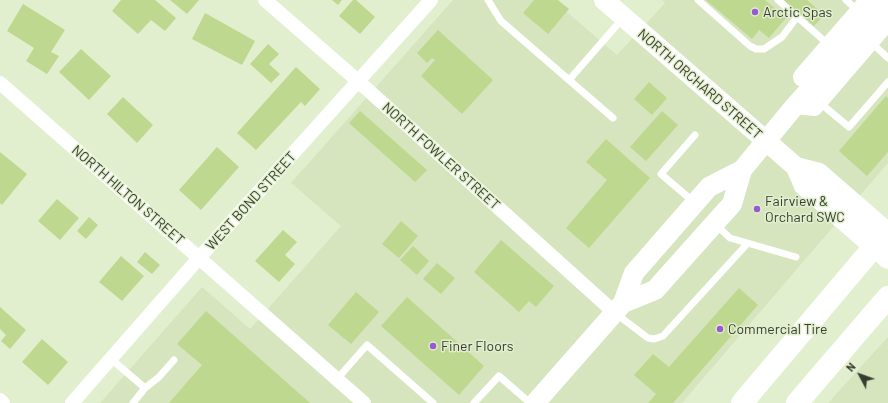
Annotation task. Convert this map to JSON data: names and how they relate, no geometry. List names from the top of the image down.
{
  "streets": {
    "main road": ["NORTH ORCHARD STREET"],
    "street": ["NORTH FOWLER STREET", "NORTH HILTON STREET", "WEST BOND STREET"]
  },
  "crossings": [
    ["NORTH FOWLER STREET", "WEST BOND STREET"],
    ["NORTH HILTON STREET", "WEST BOND STREET"]
  ],
  "places": [
    "Arctic Spas",
    "Fairview & Orchard SWC",
    "Commercial Tire",
    "Finer Floors"
  ],
  "north": "top left"
}
